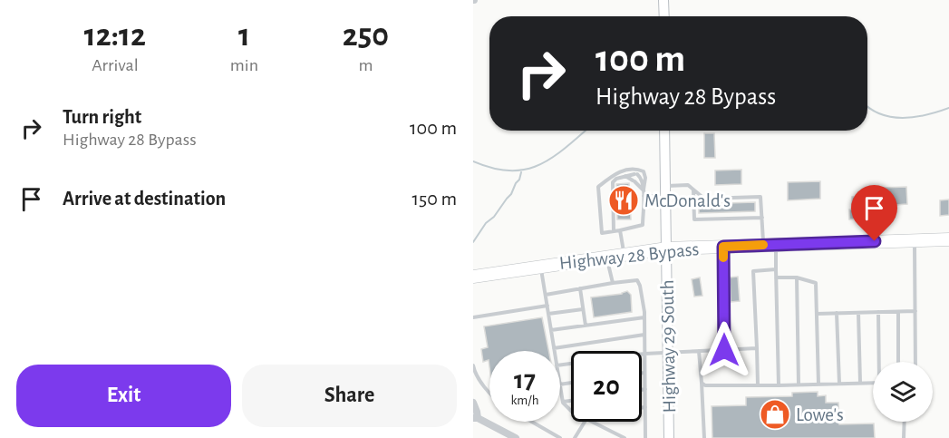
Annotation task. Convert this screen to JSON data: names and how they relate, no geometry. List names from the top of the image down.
{
  "streets": {
    "highway": ["Highway 28 Bypass"],
    "main road": ["Highway 29 South"]
  },
  "crossings": [
    ["Highway 28 Bypass", "Highway 29 South"]
  ],
  "places": {
    "restaurant": ["McDonald's"],
    "shop": ["Lowe's"]
  },
  "page": {
    "eta": [
      "12:12",
      "Arrival",
      "1",
      "min",
      "250",
      "m"
    ],
    "turn": ["100 m", "Highway 28 Bypass"],
    "list": [
      {
        "name": "Turn right",
        "note": "Highway 28 Bypass",
        "value": "100 m"
      },
      {
        "name": "Arrive at destination",
        "value": "150 m"
      }
    ],
    "speed": "17 km/h",
    "limit": "20",
    "buttons": ["Exit", "Share"]
  }
}
